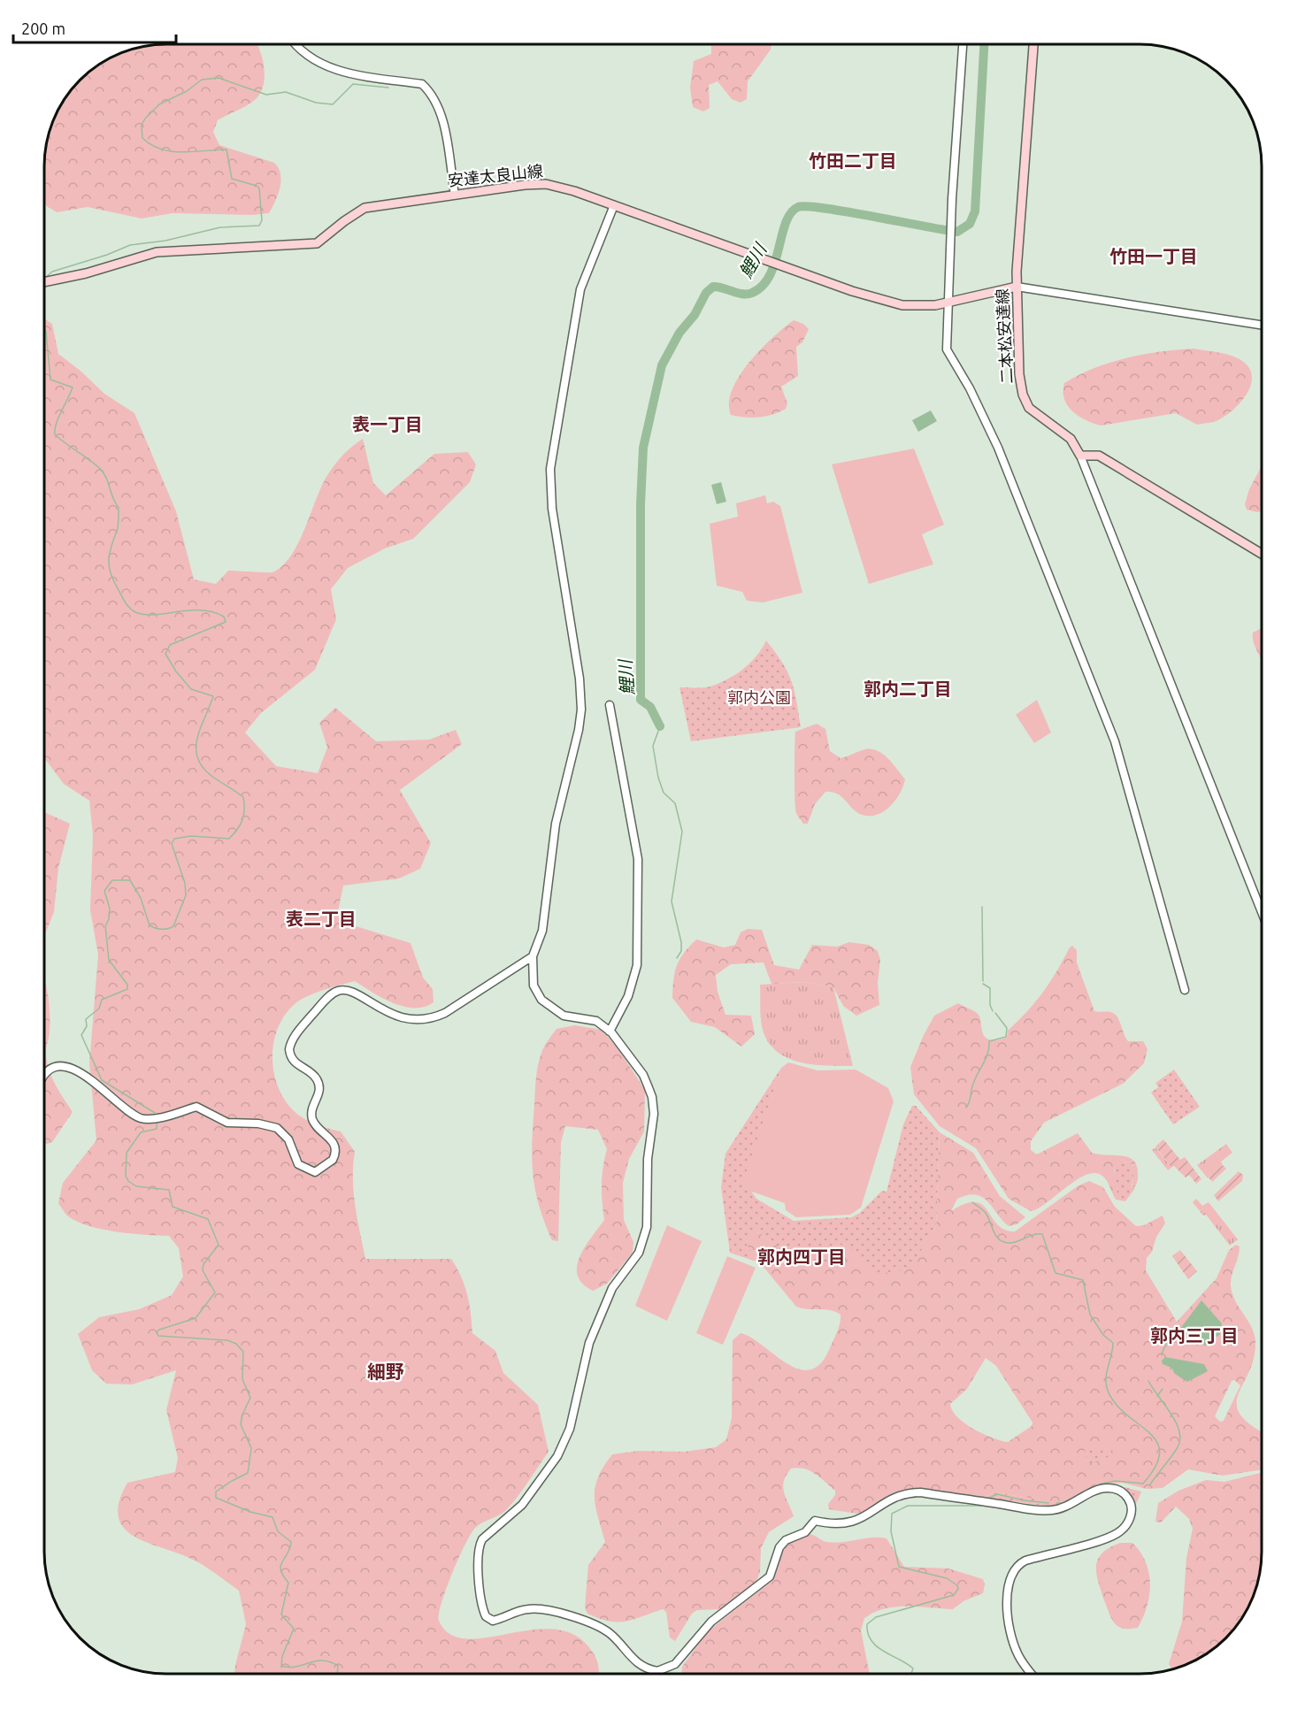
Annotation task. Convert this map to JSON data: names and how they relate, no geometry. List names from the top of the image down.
{
  "streets": {
    "main road": ["安達太良山線", "二本松安達線"]
  },
  "crossings": [
    ["安達太良山線", "二本松安達線"]
  ],
  "districts": [
    "竹田二丁目",
    "竹田一丁目",
    "表一丁目",
    "郭内二丁目",
    "表二丁目",
    "郭内四丁目",
    "郭内三丁目",
    "細野"
  ],
  "water": ["鯉川"],
  "parks": ["郭内公園"],
  "scale_bar": "200 m"
}
